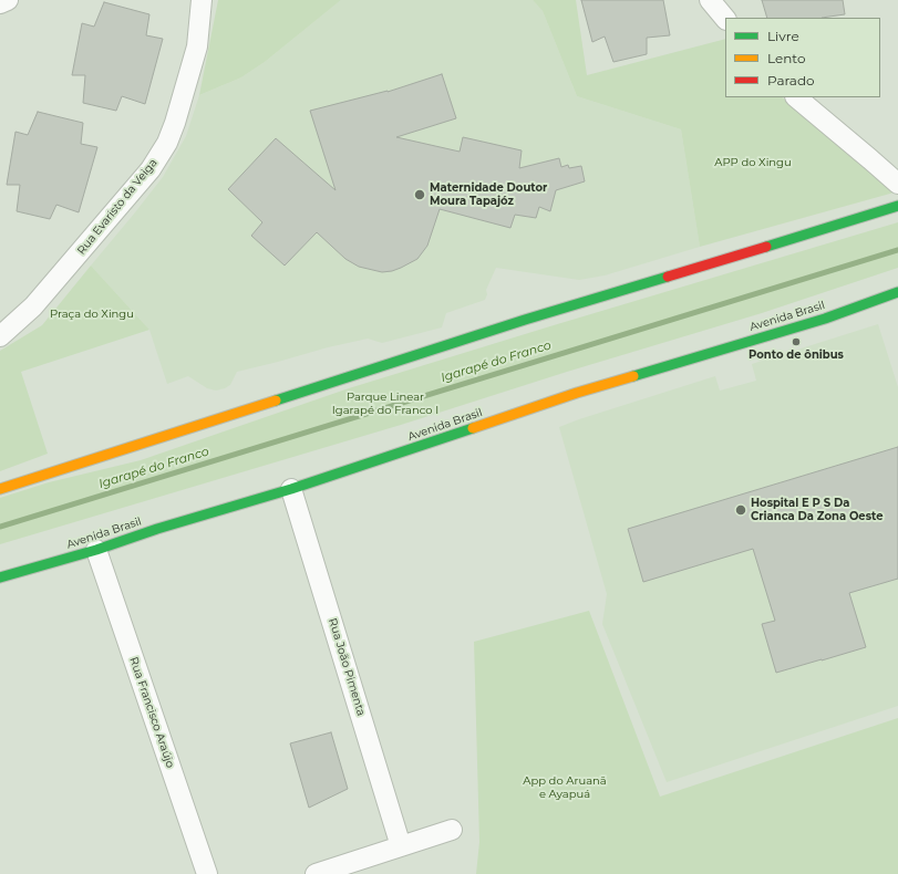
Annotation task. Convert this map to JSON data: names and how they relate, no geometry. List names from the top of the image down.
{
  "streets": {
    "highway": ["Avenida Brasil"],
    "street": ["Rua Evaristo da Veiga", "Rua João Pimenta", "Rua Francisco Araújo"]
  },
  "crossings": [
    ["Avenida Brasil", "Rua João Pimenta"],
    ["Avenida Brasil", "Rua Francisco Araújo"]
  ],
  "water": ["Igarapé do Franco"],
  "parks": [
    "APP do Xingu",
    "Praça do Xingu",
    "Parque Linear Igarapé do Franco I",
    "App do Aruanã e Ayapuá"
  ],
  "places": ["Maternidade Doutor Moura Tapajóz", "Ponto de ônibus", "Hospital E P S Da Crianca Da Zona Oeste"],
  "legend": ["Livre", "Lento", "Parado"]
}
